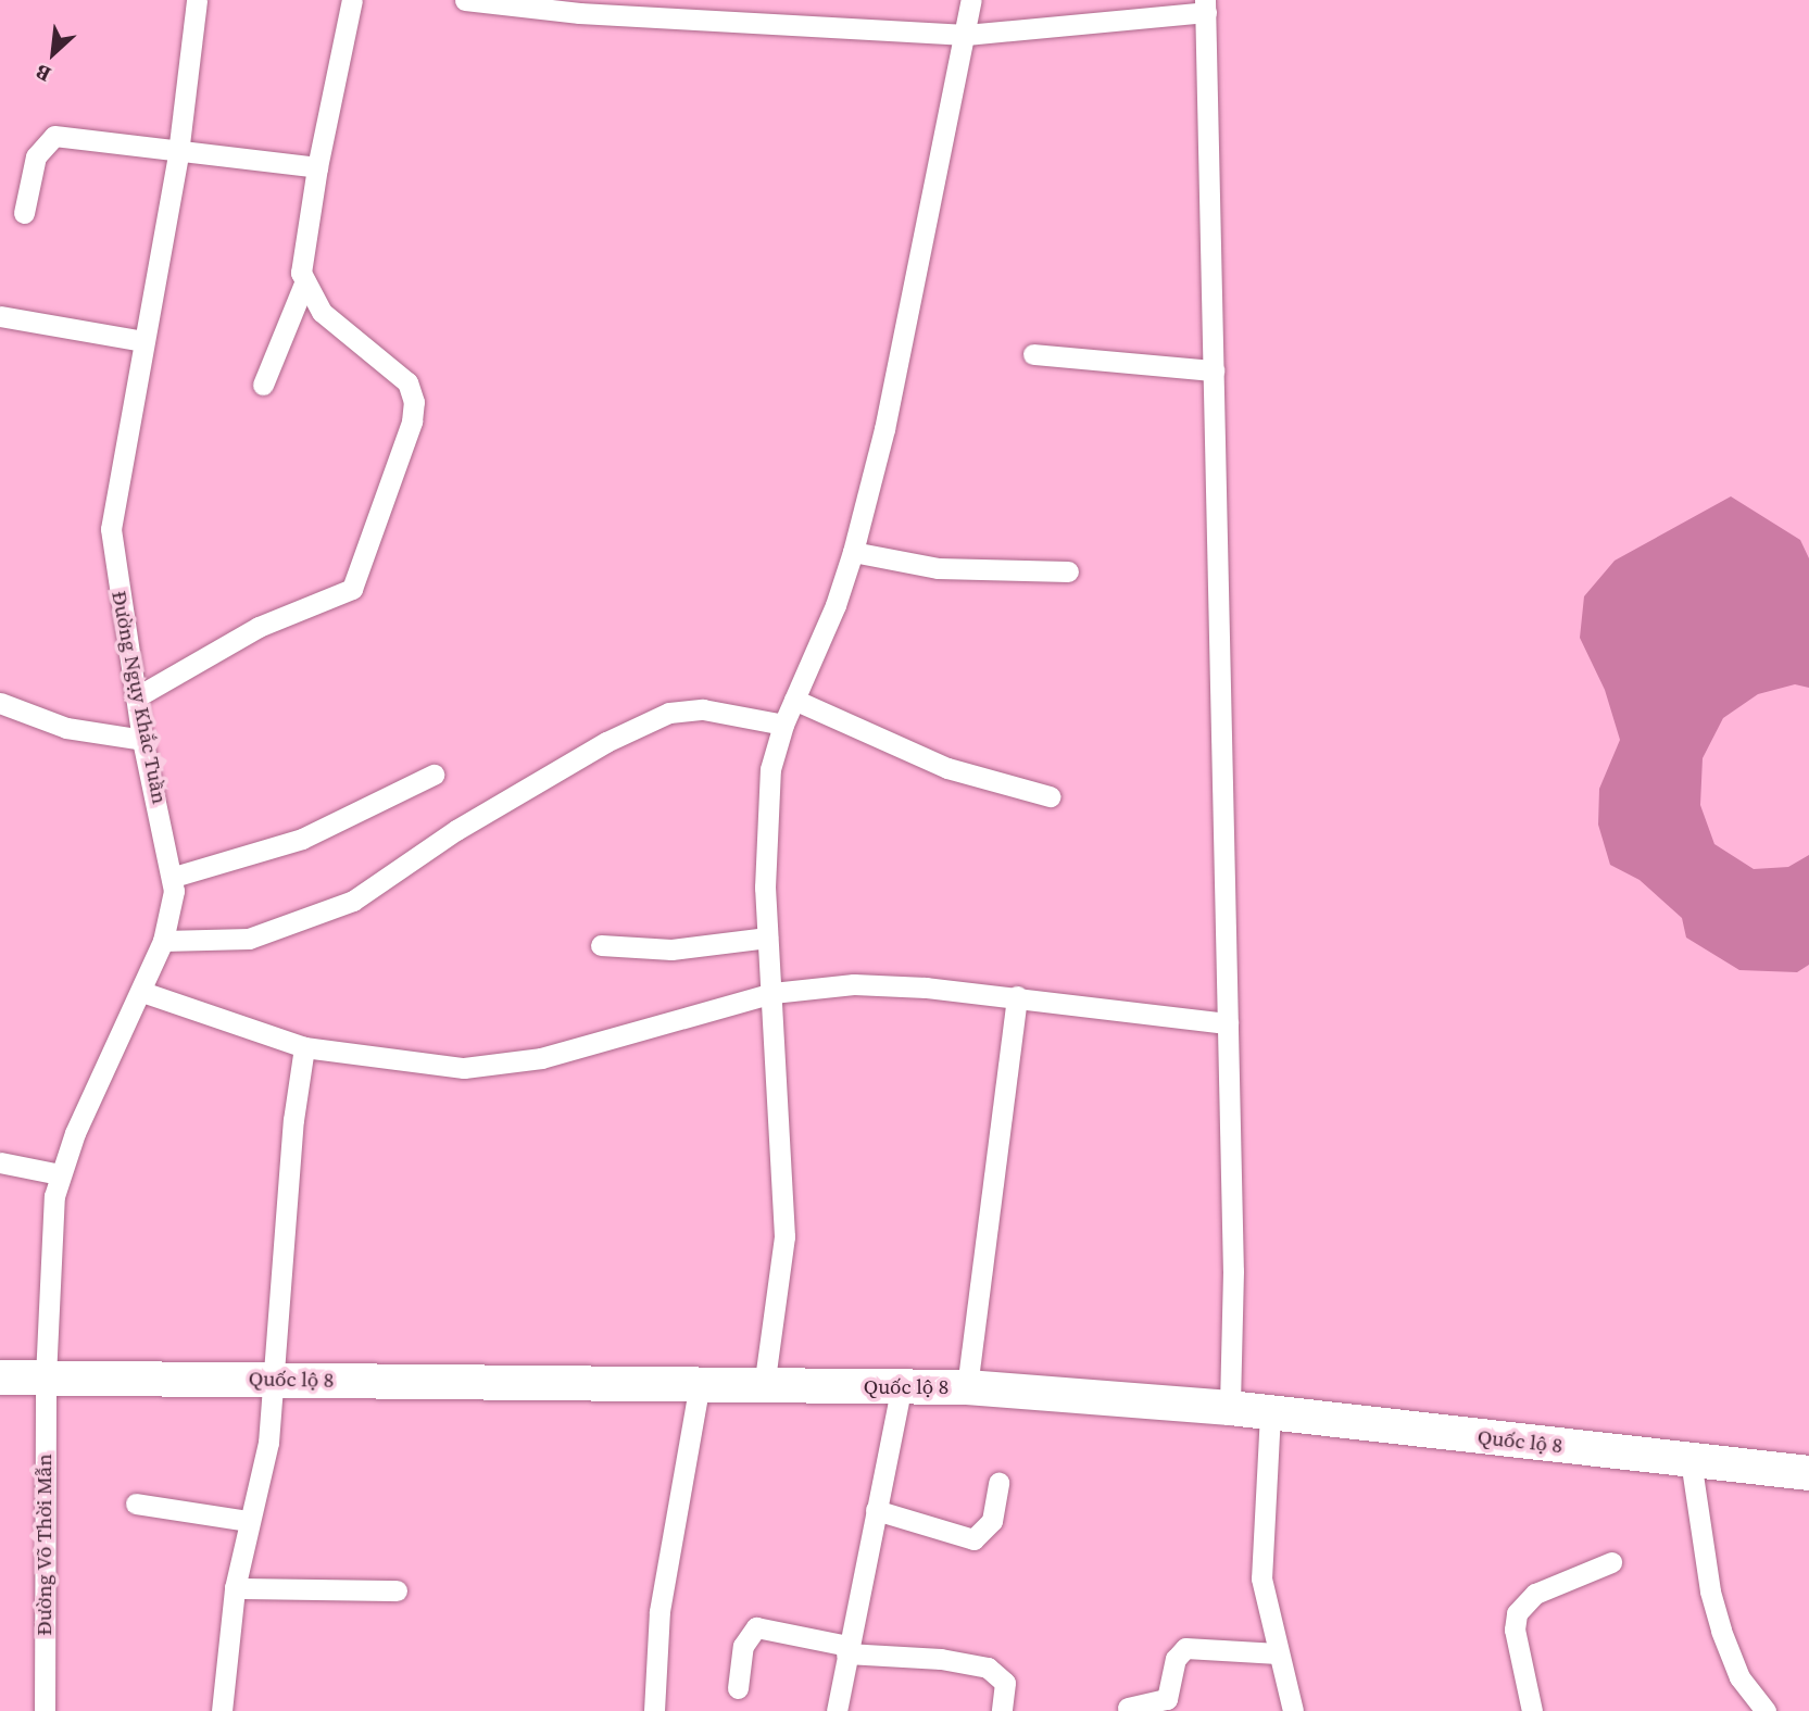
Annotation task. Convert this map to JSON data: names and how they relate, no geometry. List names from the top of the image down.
{
  "streets": {
    "highway": ["Quốc lộ 8"],
    "street": ["Đường Ngụy Khắc Tuần", "Đường Võ Thời Mẫn"]
  },
  "crossings": [
    ["Đường Ngụy Khắc Tuần", "Quốc lộ 8"],
    ["Đường Ngụy Khắc Tuần", "Đường Võ Thời Mẫn"],
    ["Quốc lộ 8", "Đường Võ Thời Mẫn"]
  ],
  "north": "bottom left"
}
